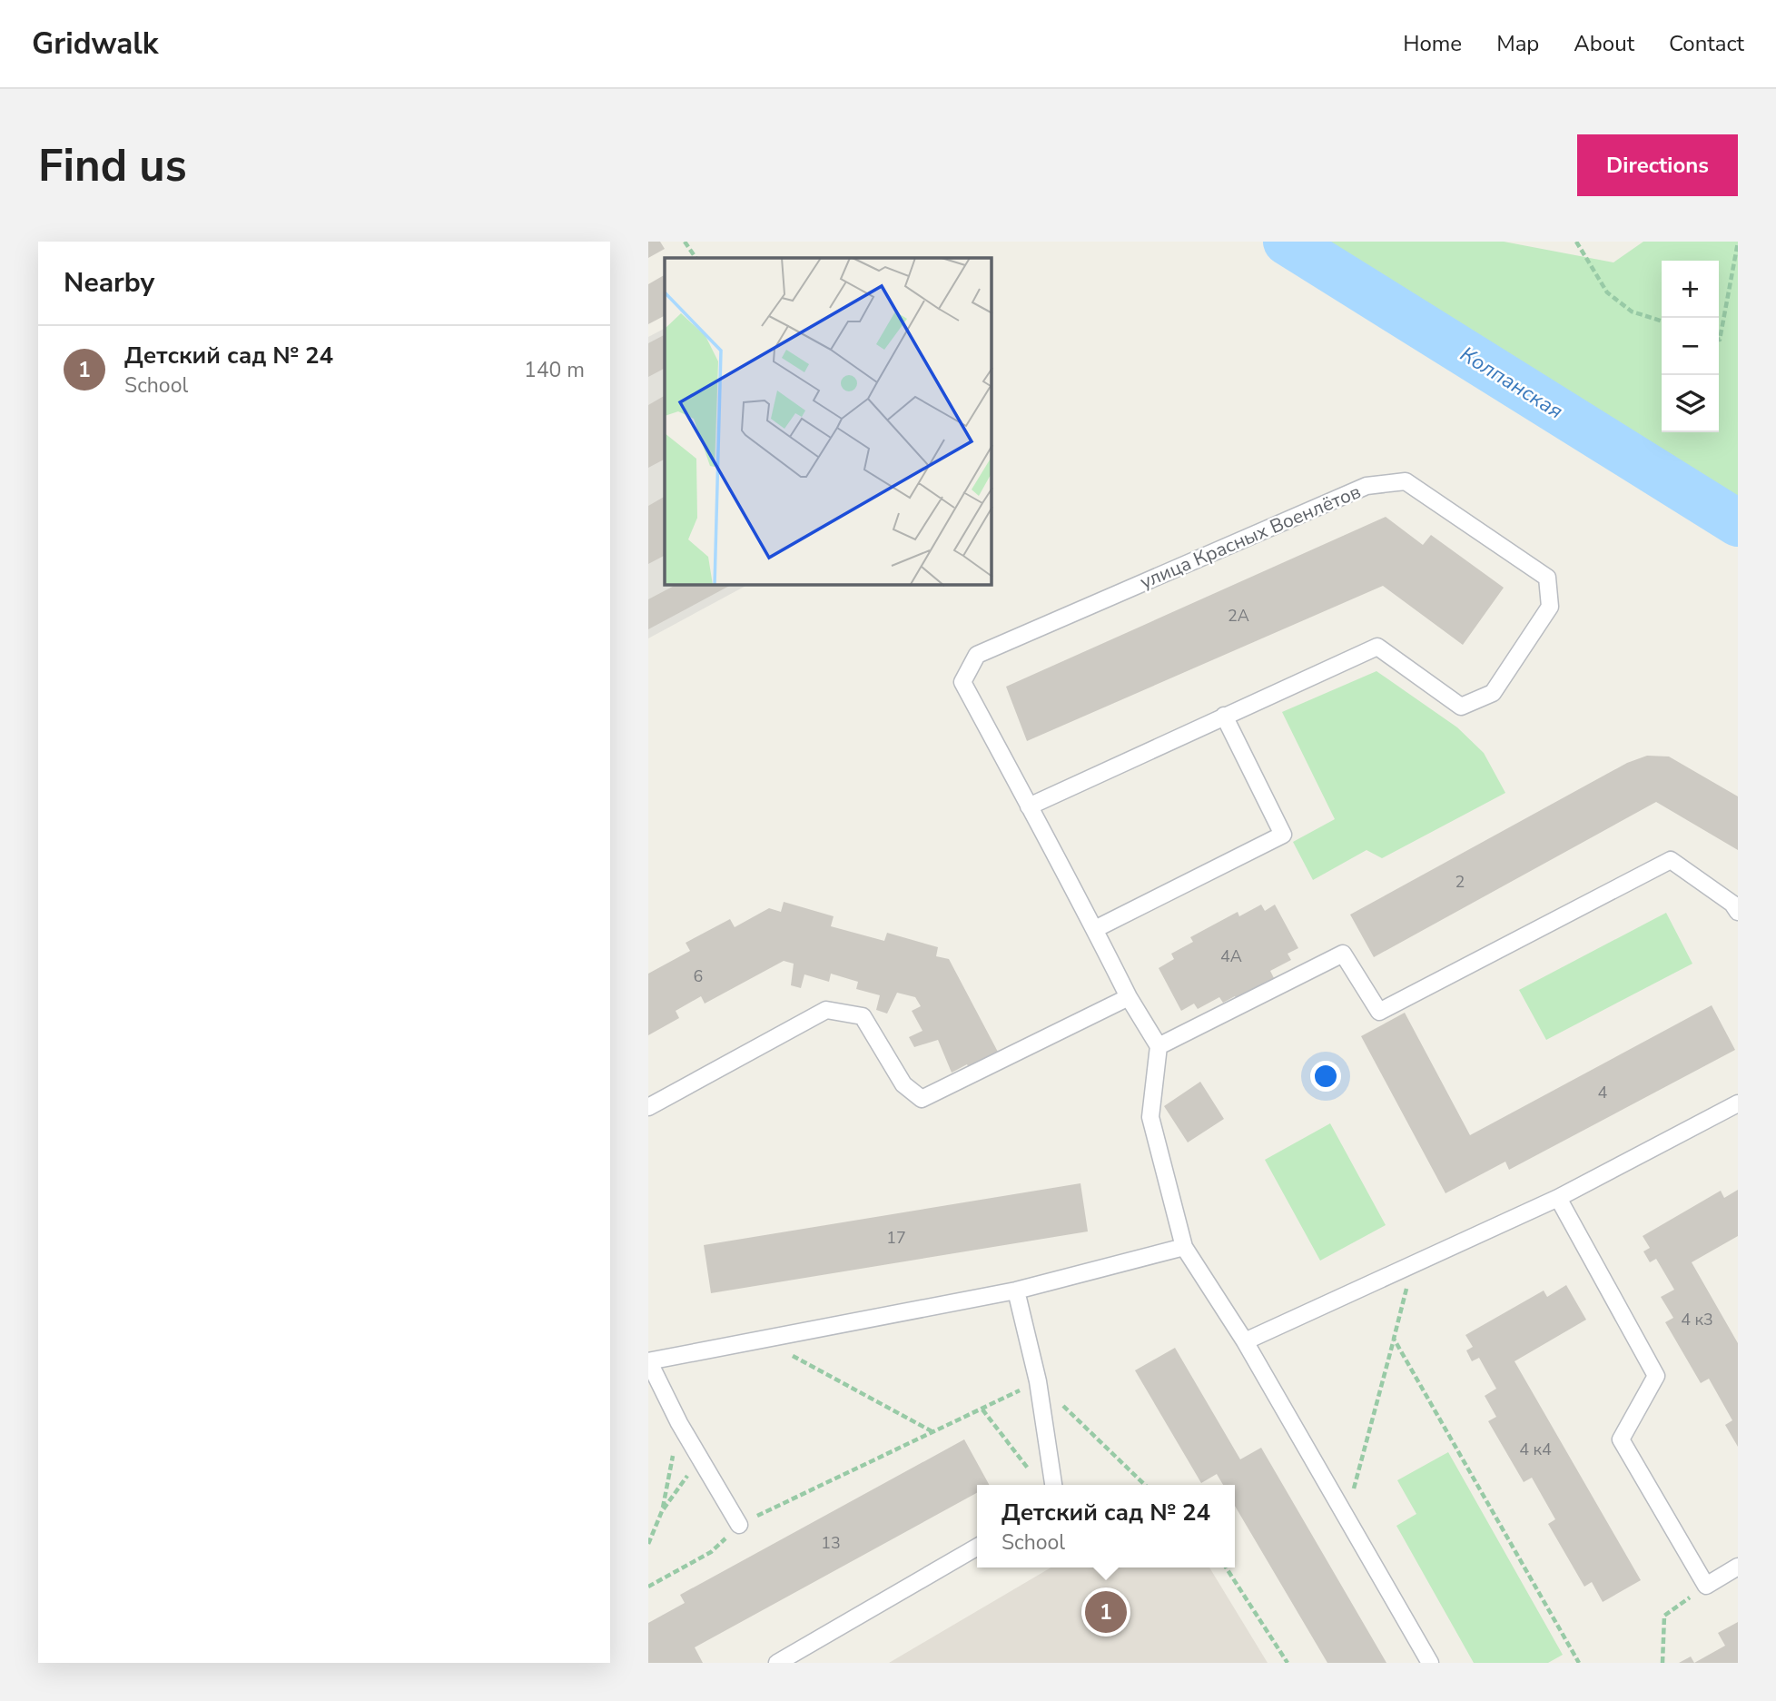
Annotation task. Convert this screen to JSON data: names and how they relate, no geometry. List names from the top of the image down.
{
  "streets": {
    "lane": ["улица Красных Военлётов"]
  },
  "water": ["Колпанская"],
  "house_numbers": [
    "2А",
    "2",
    "4А",
    "6",
    "4",
    "17",
    "4 к3",
    "4 к4",
    "13"
  ],
  "page": {
    "header": "Gridwalk",
    "nav": [
      "Home",
      "Map",
      "About",
      "Contact"
    ],
    "buttons": "Directions",
    "title": "Find us",
    "heading": "Nearby",
    "map_buttons": ["+", "−"],
    "list": [
      {
        "mark": "1",
        "name": "Детский сад № 24",
        "note": "School",
        "value": "140 m"
      }
    ],
    "popup": ["Детский сад № 24", "School"],
    "pins": "1"
  }
}
